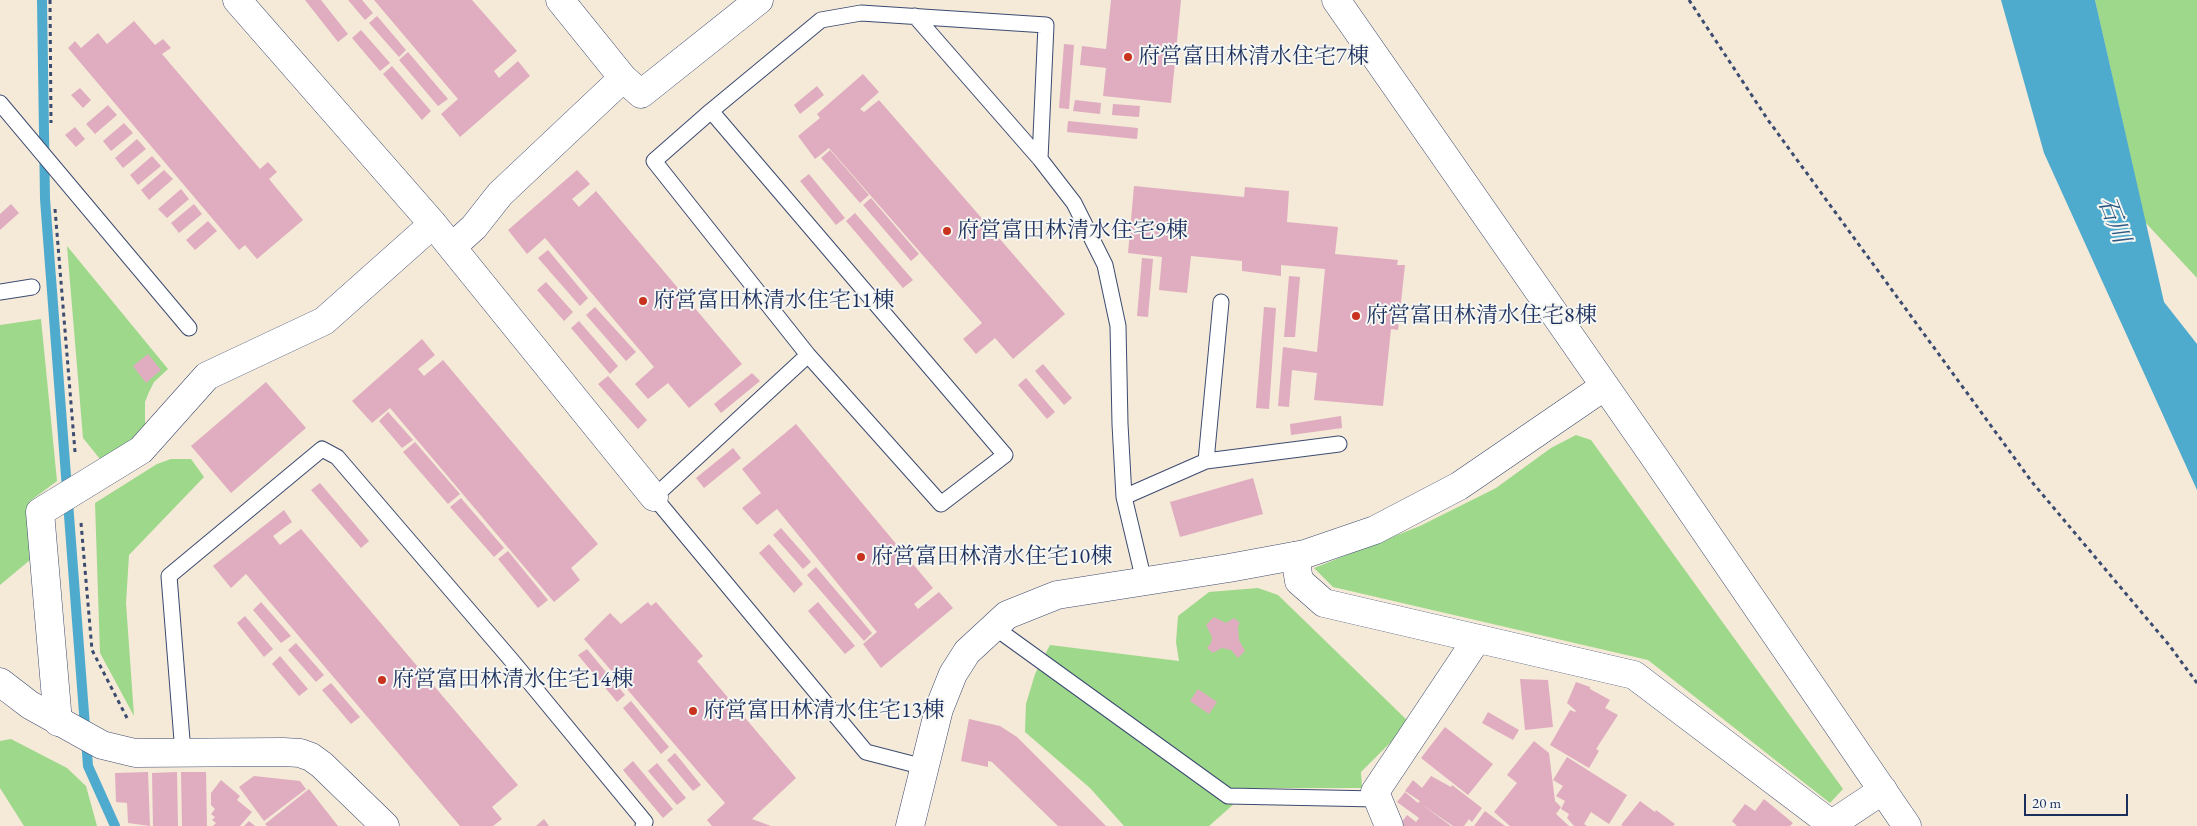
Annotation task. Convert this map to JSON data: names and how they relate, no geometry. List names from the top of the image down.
{
  "water": ["石川"],
  "places": [
    "府営富田林清水住宅7棟",
    "府営富田林清水住宅9棟",
    "府営富田林清水住宅11棟",
    "府営富田林清水住宅8棟",
    "府営富田林清水住宅10棟",
    "府営富田林清水住宅14棟",
    "府営富田林清水住宅13棟"
  ],
  "scale_bar": "20 m"
}
